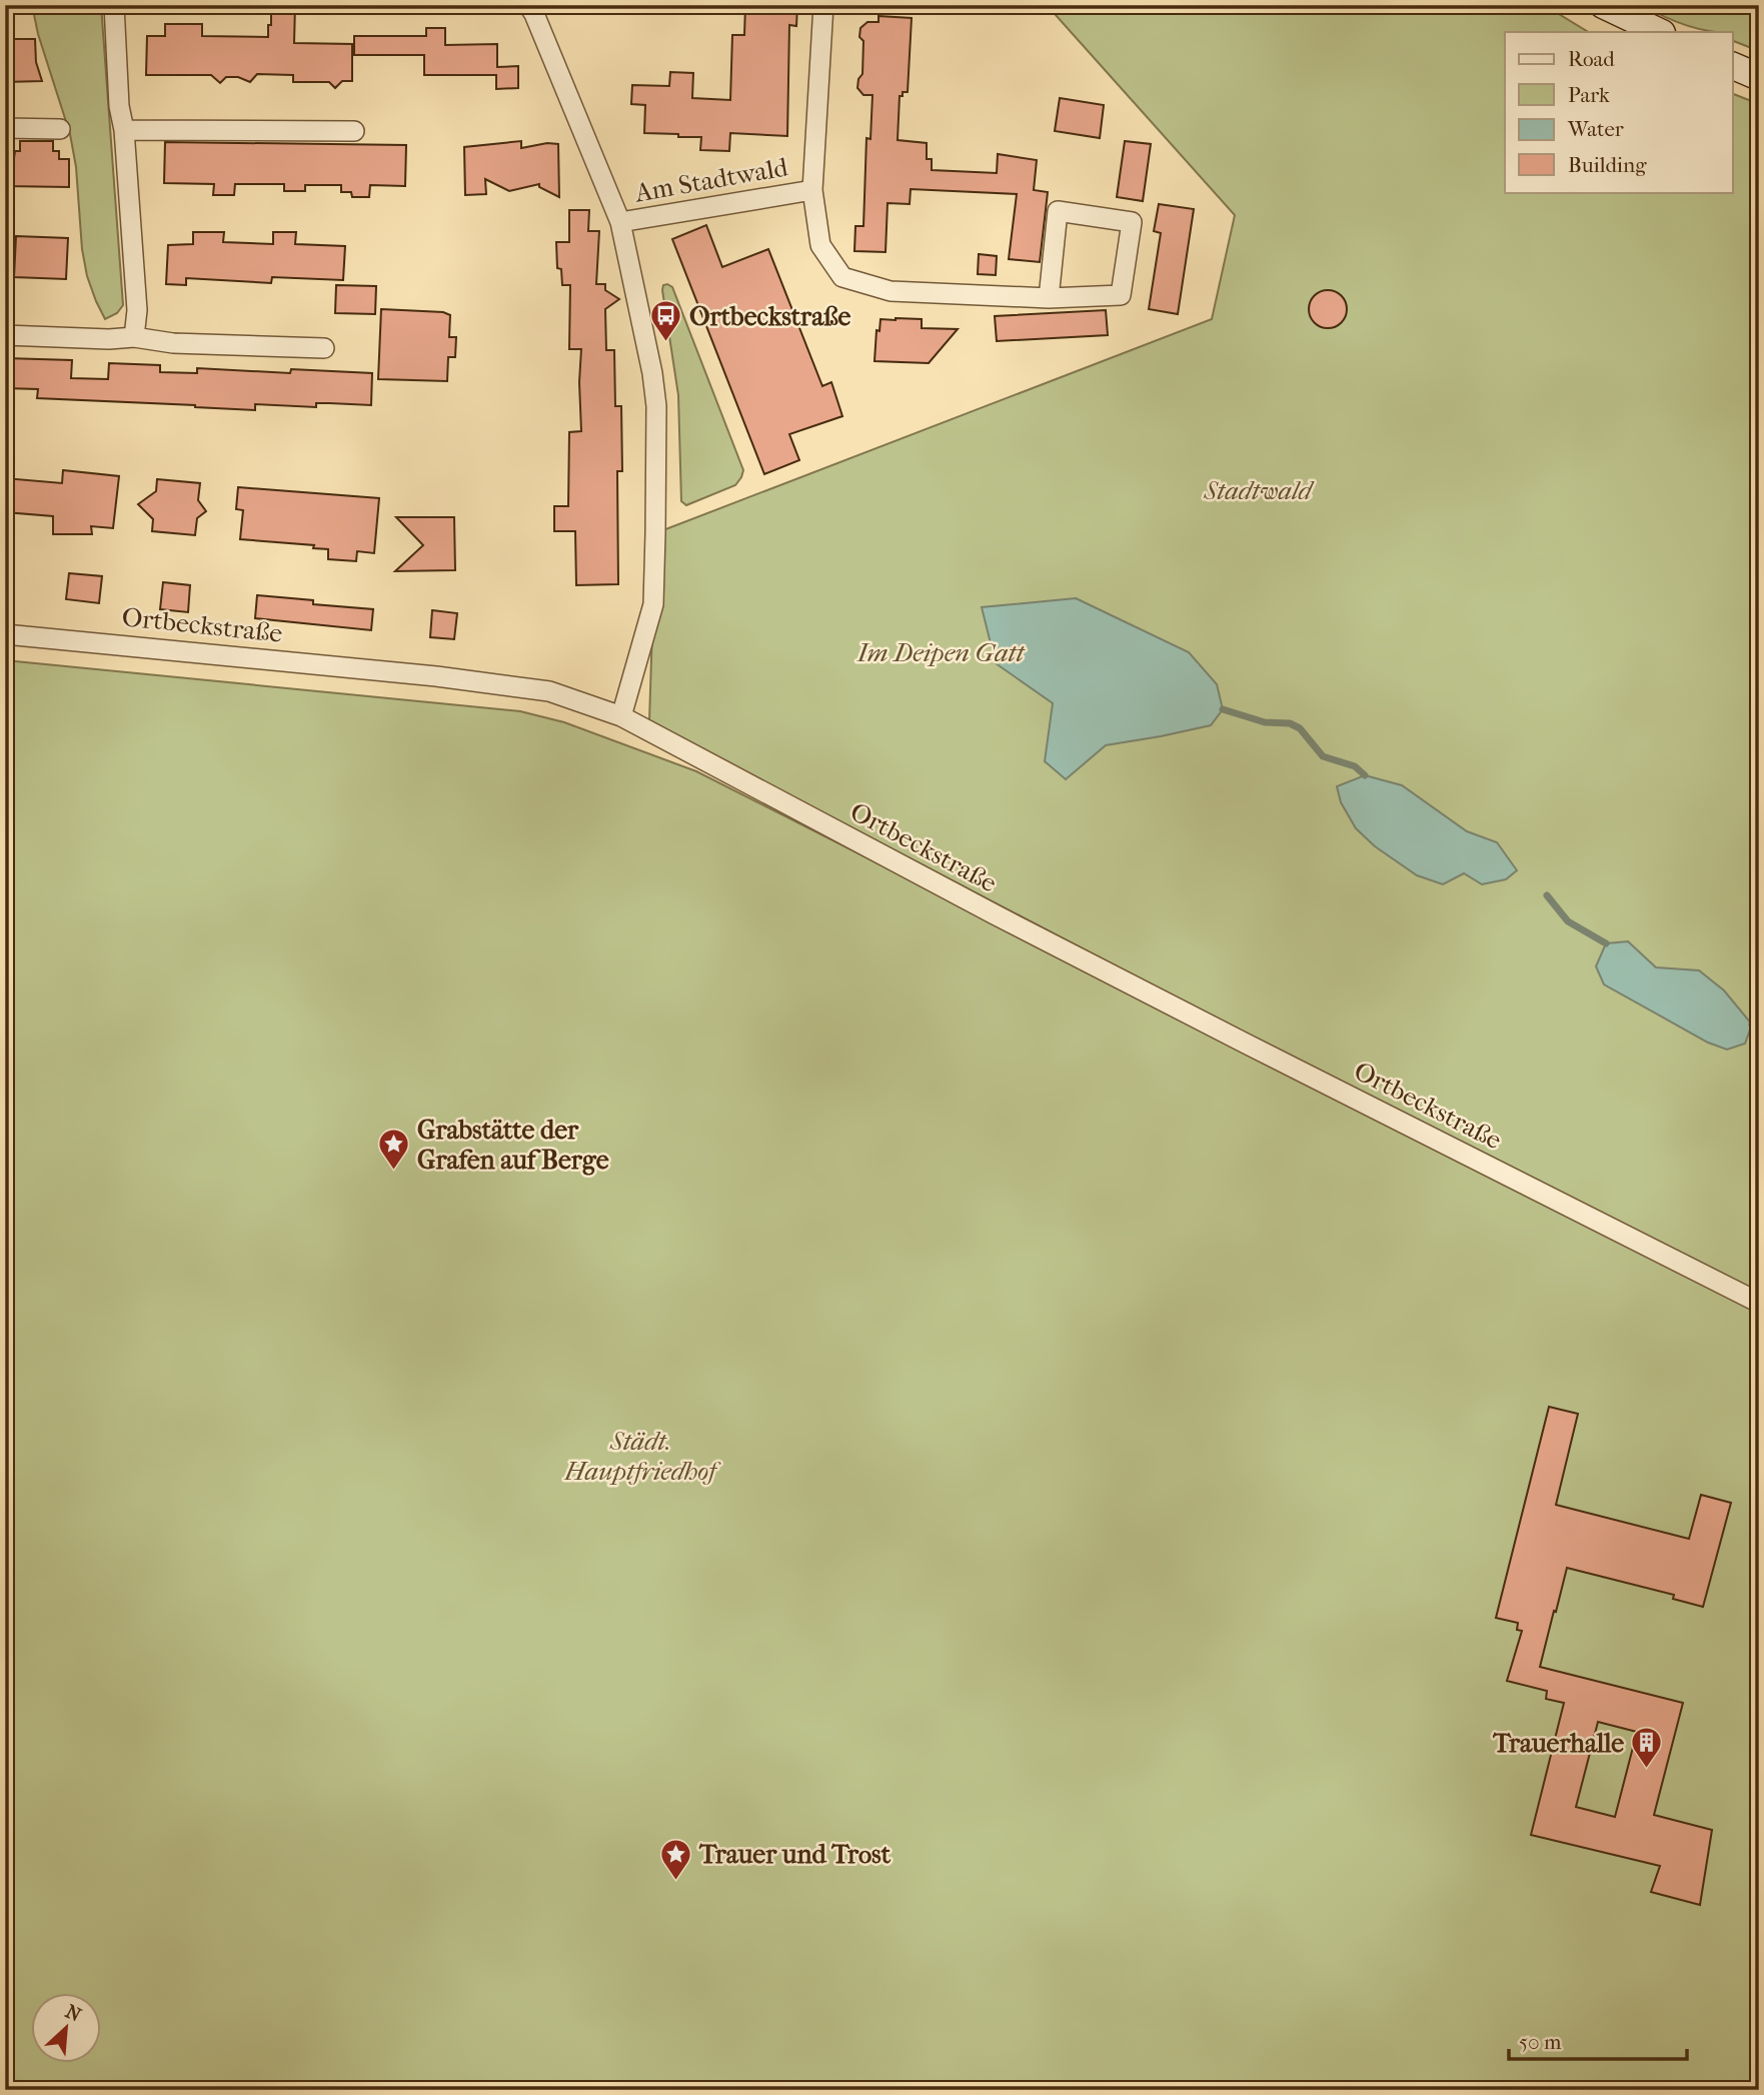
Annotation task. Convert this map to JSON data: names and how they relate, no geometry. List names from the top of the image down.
{
  "streets": {
    "street": ["Am Stadtwald", "Ortbeckstraße"]
  },
  "parks": ["Stadtwald", "Im Deipen Gatt", "Städt. Hauptfriedhof"],
  "places": {
    "bus stop": ["Ortbeckstraße"],
    "place": ["Grabstätte der Grafen auf Berge", "Trauer und Trost"],
    "building": ["Trauerhalle"]
  },
  "legend": [
    "Road",
    "Park",
    "Water",
    "Building"
  ],
  "scale_bar": "50 m",
  "north": "top right"
}
